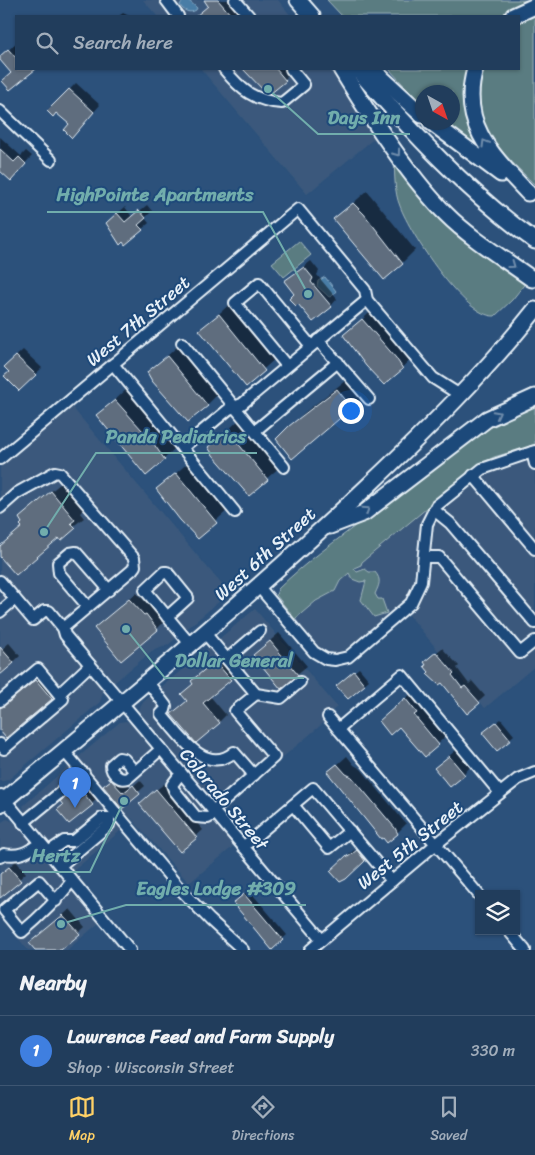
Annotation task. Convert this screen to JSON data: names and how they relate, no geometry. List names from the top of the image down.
{
  "streets": {
    "highway": ["West 6th Street"],
    "street": ["West 7th Street", "Colorado Street", "West 5th Street"]
  },
  "crossings": [
    ["West 6th Street", "Colorado Street"],
    ["Colorado Street", "West 5th Street"]
  ],
  "places": [
    "Days Inn",
    "HighPointe Apartments",
    "Panda Pediatrics",
    "Dollar General",
    "Hertz",
    "Eagles Lodge #309"
  ],
  "north": "bottom right",
  "page": {
    "search": "Search here",
    "pins": "1",
    "heading": "Nearby",
    "list": [
      {
        "mark": "1",
        "name": "Lawrence Feed and Farm Supply",
        "note": "Shop · Wisconsin Street",
        "value": "330 m"
      }
    ],
    "nav": ["Map", "Directions", "Saved"]
  }
}
